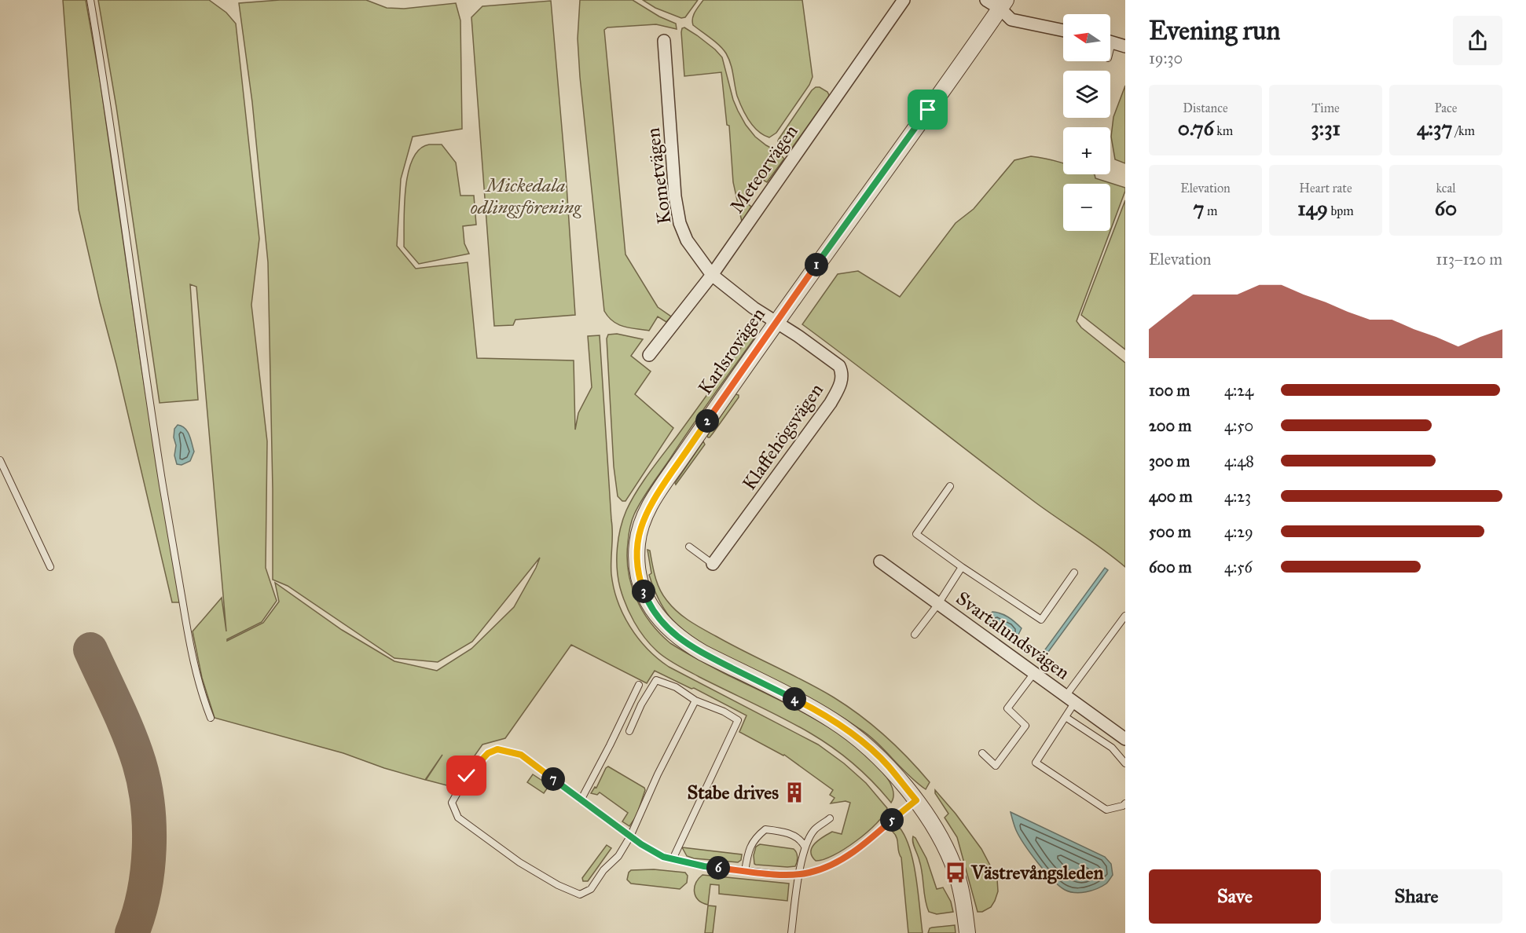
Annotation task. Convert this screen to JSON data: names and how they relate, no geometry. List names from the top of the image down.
{
  "streets": {
    "street": [
      "Meteorvägen",
      "Kometvägen",
      "Karlsrovägen",
      "Klaffehögsvägen",
      "Svartalundsvägen"
    ]
  },
  "crossings": [
    ["Meteorvägen", "Kometvägen"],
    ["Kometvägen", "Karlsrovägen"],
    ["Kometvägen", "Klaffehögsvägen"],
    ["Karlsrovägen", "Klaffehögsvägen"]
  ],
  "parks": ["Mickedala odlingsförening"],
  "places": {
    "building": ["Stabe drives"],
    "bus stop": ["Västrevångsleden"]
  },
  "north": "left",
  "page": {
    "heading": ["Evening run", "19:30"],
    "map_buttons": ["+", "−"],
    "stats": [
      ["Distance", "0.76 km"],
      ["Time", "3:31"],
      ["Pace", "4:37 /km"],
      ["Elevation", "7 m"],
      ["Heart rate", "149 bpm"],
      ["kcal", "60"]
    ],
    "chart": ["Elevation", "113–120 m"],
    "pins": [
      "1",
      "2",
      "3",
      "4",
      "7",
      "5",
      "6"
    ],
    "list": [
      {
        "name": "100 m",
        "note": "4:24"
      },
      {
        "name": "200 m",
        "note": "4:50"
      },
      {
        "name": "300 m",
        "note": "4:48"
      },
      {
        "name": "400 m",
        "note": "4:23"
      },
      {
        "name": "500 m",
        "note": "4:29"
      },
      {
        "name": "600 m",
        "note": "4:56"
      }
    ],
    "buttons": ["Save", "Share"]
  }
}
